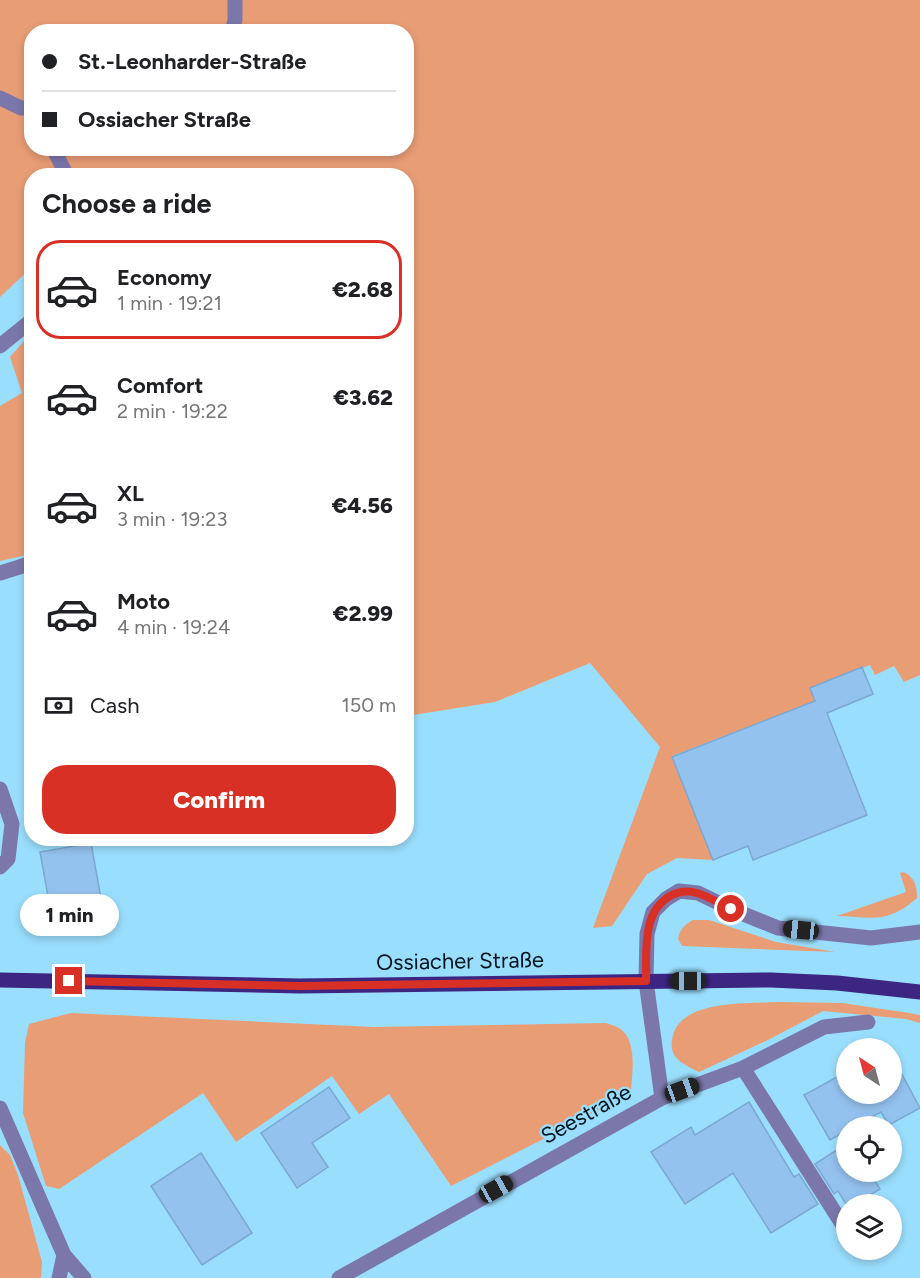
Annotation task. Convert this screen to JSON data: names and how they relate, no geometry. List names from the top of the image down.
{
  "streets": {
    "main road": ["Ossiacher Straße"],
    "street": ["Seestraße"]
  },
  "north": "top left",
  "page": {
    "banner": ["St.-Leonharder-Straße", "Ossiacher Straße"],
    "heading": "Choose a ride",
    "list": [
      {
        "name": "Economy",
        "note": "1 min · 19:21",
        "value": "€2.68"
      },
      {
        "name": "Comfort",
        "note": "2 min · 19:22",
        "value": "€3.62"
      },
      {
        "name": "XL",
        "note": "3 min · 19:23",
        "value": "€4.56"
      },
      {
        "name": "Moto",
        "note": "4 min · 19:24",
        "value": "€2.99"
      }
    ],
    "pay": ["Cash", "150 m"],
    "buttons": "Confirm",
    "bubble": "1 min"
  }
}
